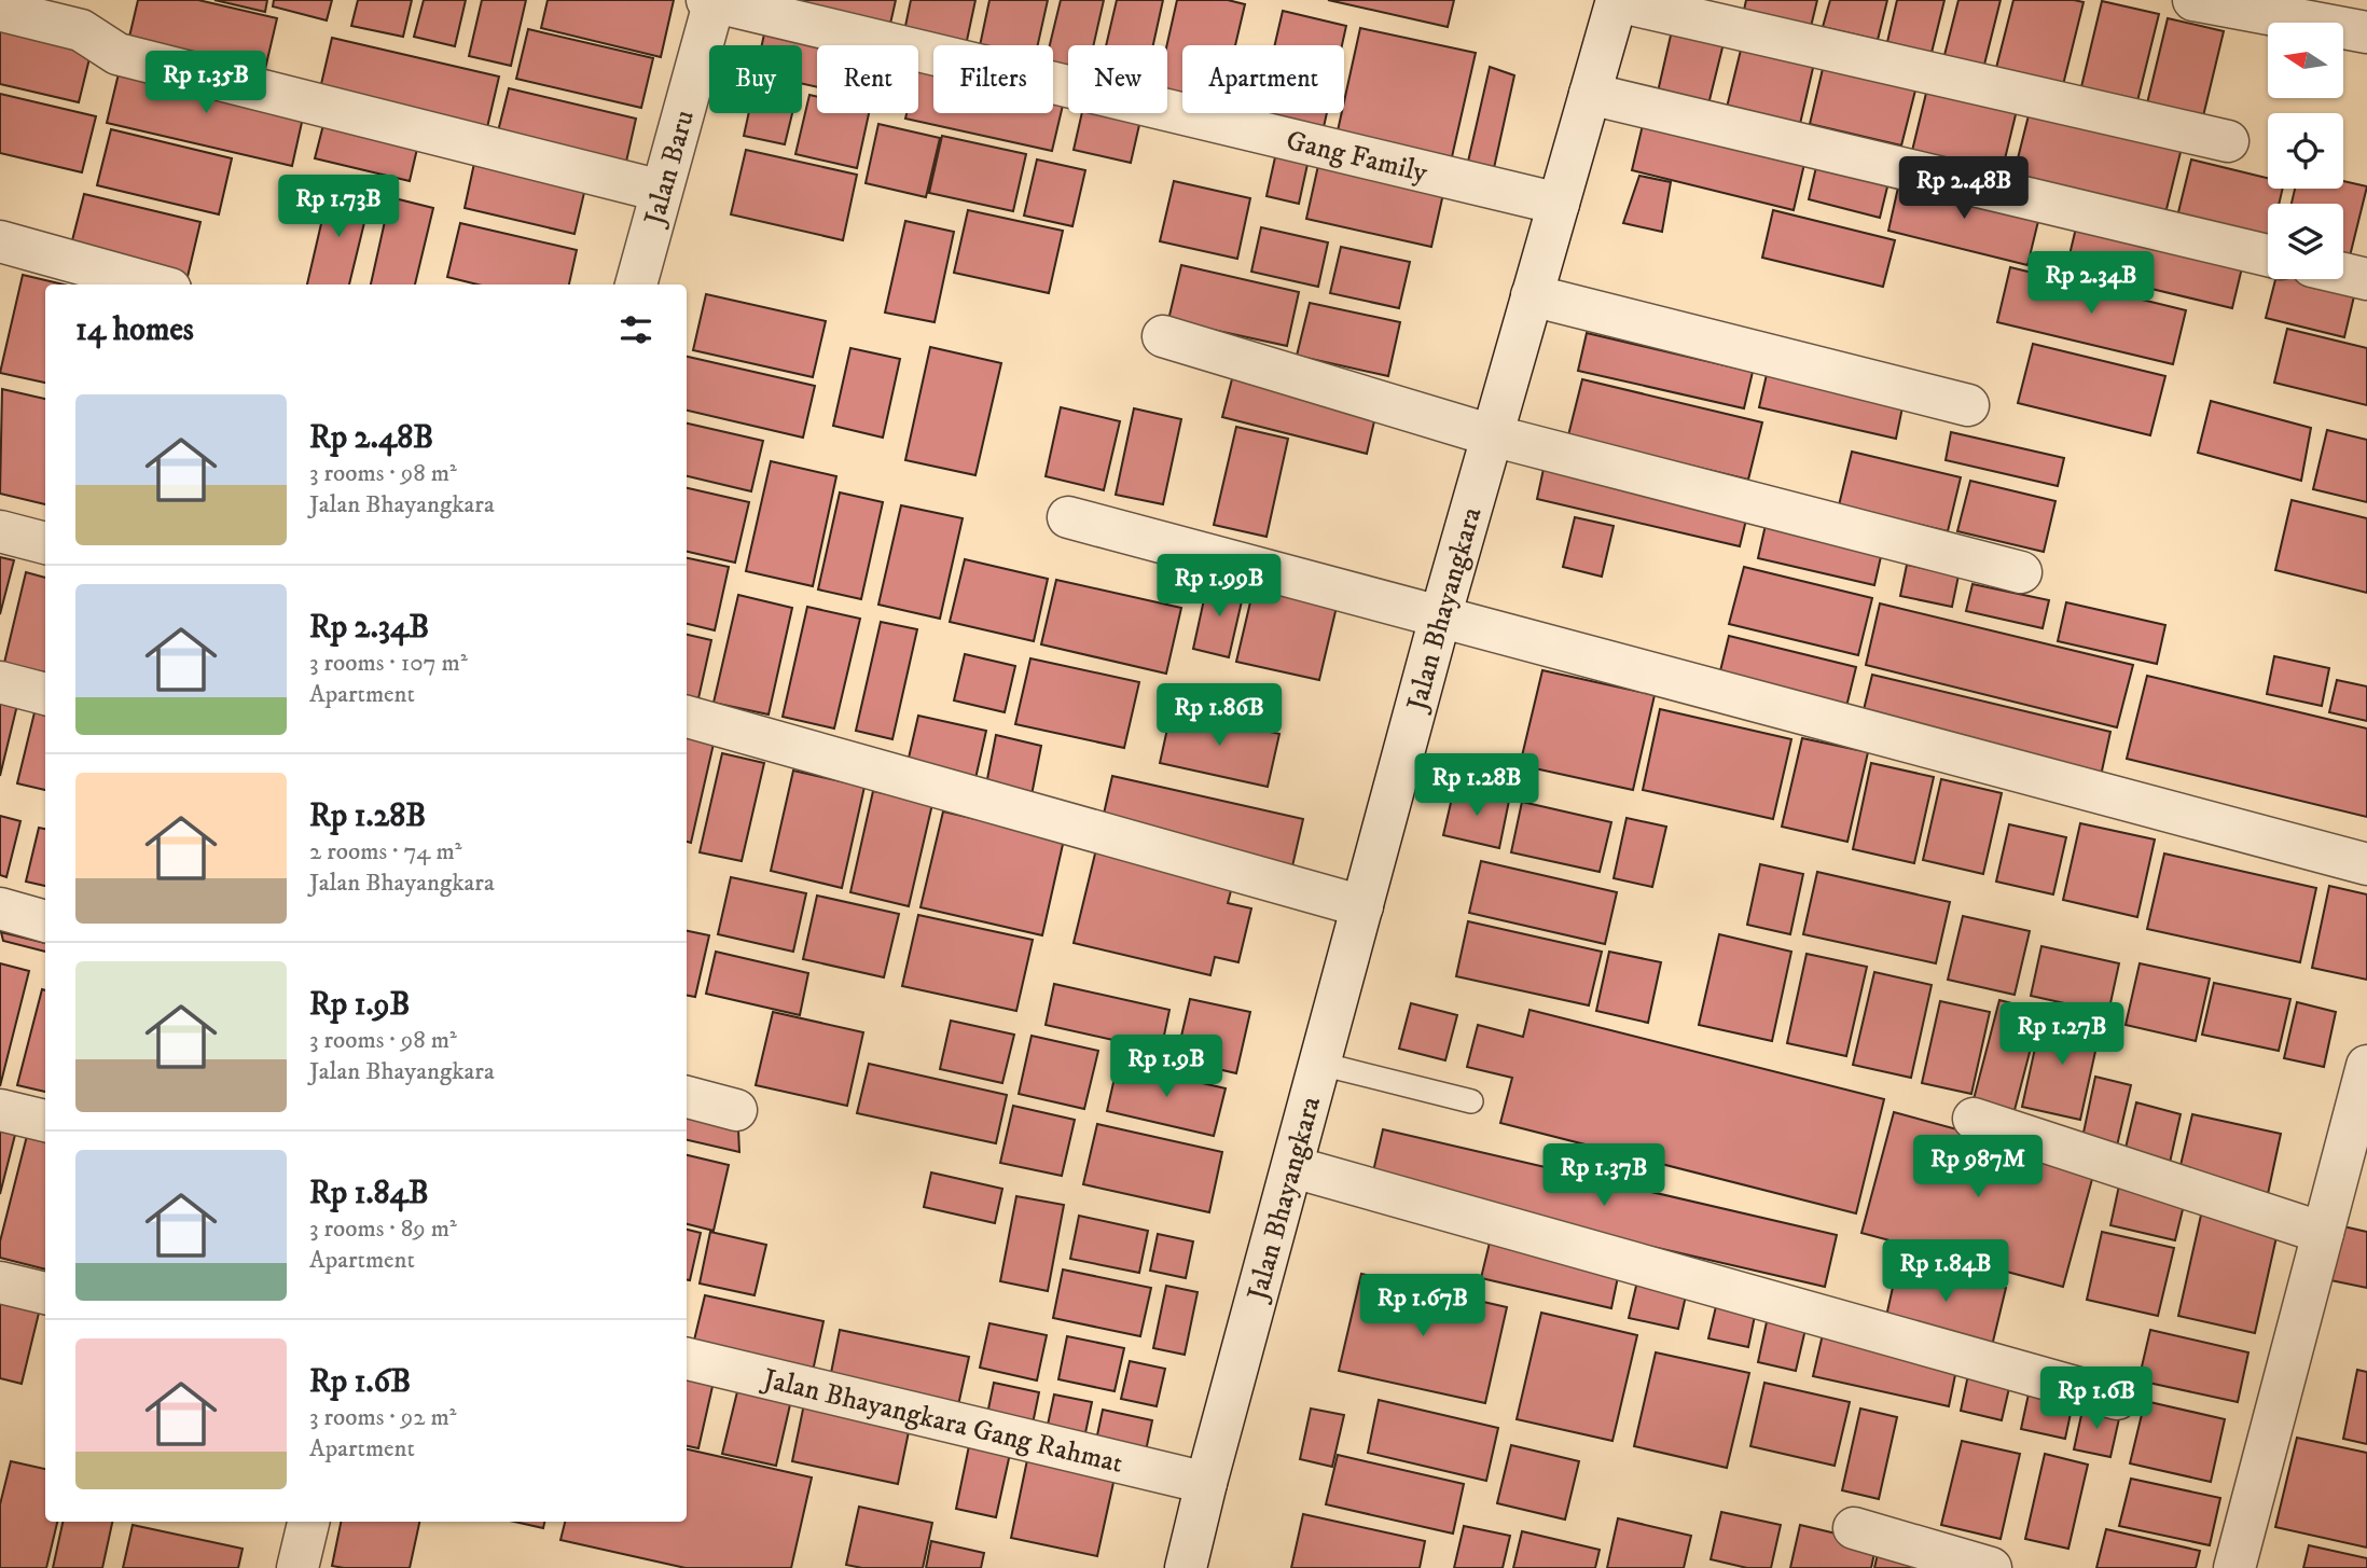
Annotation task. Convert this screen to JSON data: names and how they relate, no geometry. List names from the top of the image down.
{
  "streets": {
    "street": [
      "Gang Family",
      "Jalan Baru",
      "Jalan Bhayangkara",
      "Jalan Bhayangkara Gang Rahmat"
    ]
  },
  "crossings": [
    ["Gang Family", "Jalan Baru"],
    ["Gang Family", "Jalan Bhayangkara"],
    ["Jalan Bhayangkara", "Jalan Bhayangkara Gang Rahmat"]
  ],
  "north": "left",
  "page": {
    "chip": [
      "Buy",
      "Rent",
      "Filters",
      "New",
      "Apartment"
    ],
    "price": [
      "Rp 1.35B",
      "Rp 2.48B",
      "Rp 1.73B",
      "Rp 2.34B",
      "Rp 1.99B",
      "Rp 1.86B",
      "Rp 1.28B",
      "Rp 1.27B",
      "Rp 1.9B",
      "Rp 987M",
      "Rp 1.37B",
      "Rp 1.84B",
      "Rp 1.67B",
      "Rp 1.6B"
    ],
    "heading": "14 homes",
    "list": [
      {
        "name": "Rp 2.48B",
        "note": "3 rooms · 98 m² · Jalan Bhayangkara"
      },
      {
        "name": "Rp 2.34B",
        "note": "3 rooms · 107 m² · Apartment"
      },
      {
        "name": "Rp 1.28B",
        "note": "2 rooms · 74 m² · Jalan Bhayangkara"
      },
      {
        "name": "Rp 1.9B",
        "note": "3 rooms · 98 m² · Jalan Bhayangkara"
      },
      {
        "name": "Rp 1.84B",
        "note": "3 rooms · 89 m² · Apartment"
      },
      {
        "name": "Rp 1.6B",
        "note": "3 rooms · 92 m² · Apartment"
      }
    ]
  }
}
